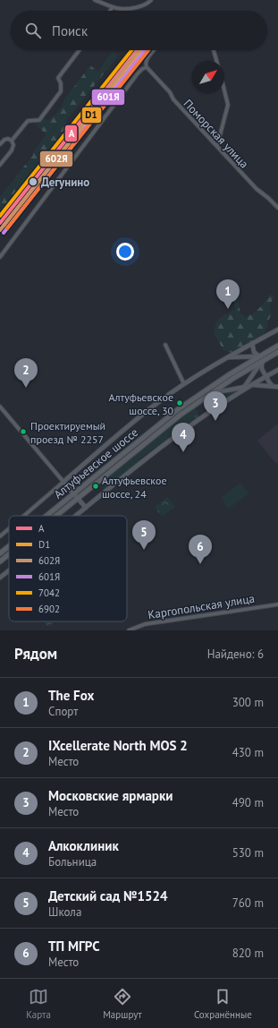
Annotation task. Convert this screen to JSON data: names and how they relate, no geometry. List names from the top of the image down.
{
  "streets": {
    "main road": ["Алтуфьевское шоссе"],
    "street": ["Поморская улица", "Каргопольская улица"]
  },
  "places": [
    "Дегунино",
    "Алтуфьевское шоссе, 30",
    "Проектируемый проезд № 2257",
    "Алтуфьевское шоссе, 24"
  ],
  "lines": [
    "transit line A",
    "transit line D1",
    "transit line 602Я",
    "transit line 601Я",
    "transit line 7042",
    "transit line 6902"
  ],
  "legend": [
    "A",
    "D1",
    "602Я",
    "601Я",
    "7042",
    "6902"
  ],
  "north": "top right",
  "page": {
    "search": "Поиск",
    "pins": [
      "1",
      "2",
      "3",
      "4",
      "5",
      "6"
    ],
    "heading": ["Рядом", "Найдено: 6"],
    "list": [
      {
        "mark": "1",
        "name": "The Fox",
        "note": "Спорт",
        "value": "300 m"
      },
      {
        "mark": "2",
        "name": "IXcellerate North MOS 2",
        "note": "Место",
        "value": "430 m"
      },
      {
        "mark": "3",
        "name": "Московские ярмарки",
        "note": "Место",
        "value": "490 m"
      },
      {
        "mark": "4",
        "name": "Алкоклиник",
        "note": "Больница",
        "value": "530 m"
      },
      {
        "mark": "5",
        "name": "Детский сад №1524",
        "note": "Школа",
        "value": "760 m"
      },
      {
        "mark": "6",
        "name": "ТП МГРС",
        "note": "Место",
        "value": "820 m"
      }
    ],
    "nav": ["Карта", "Маршрут", "Сохранённые"]
  }
}
